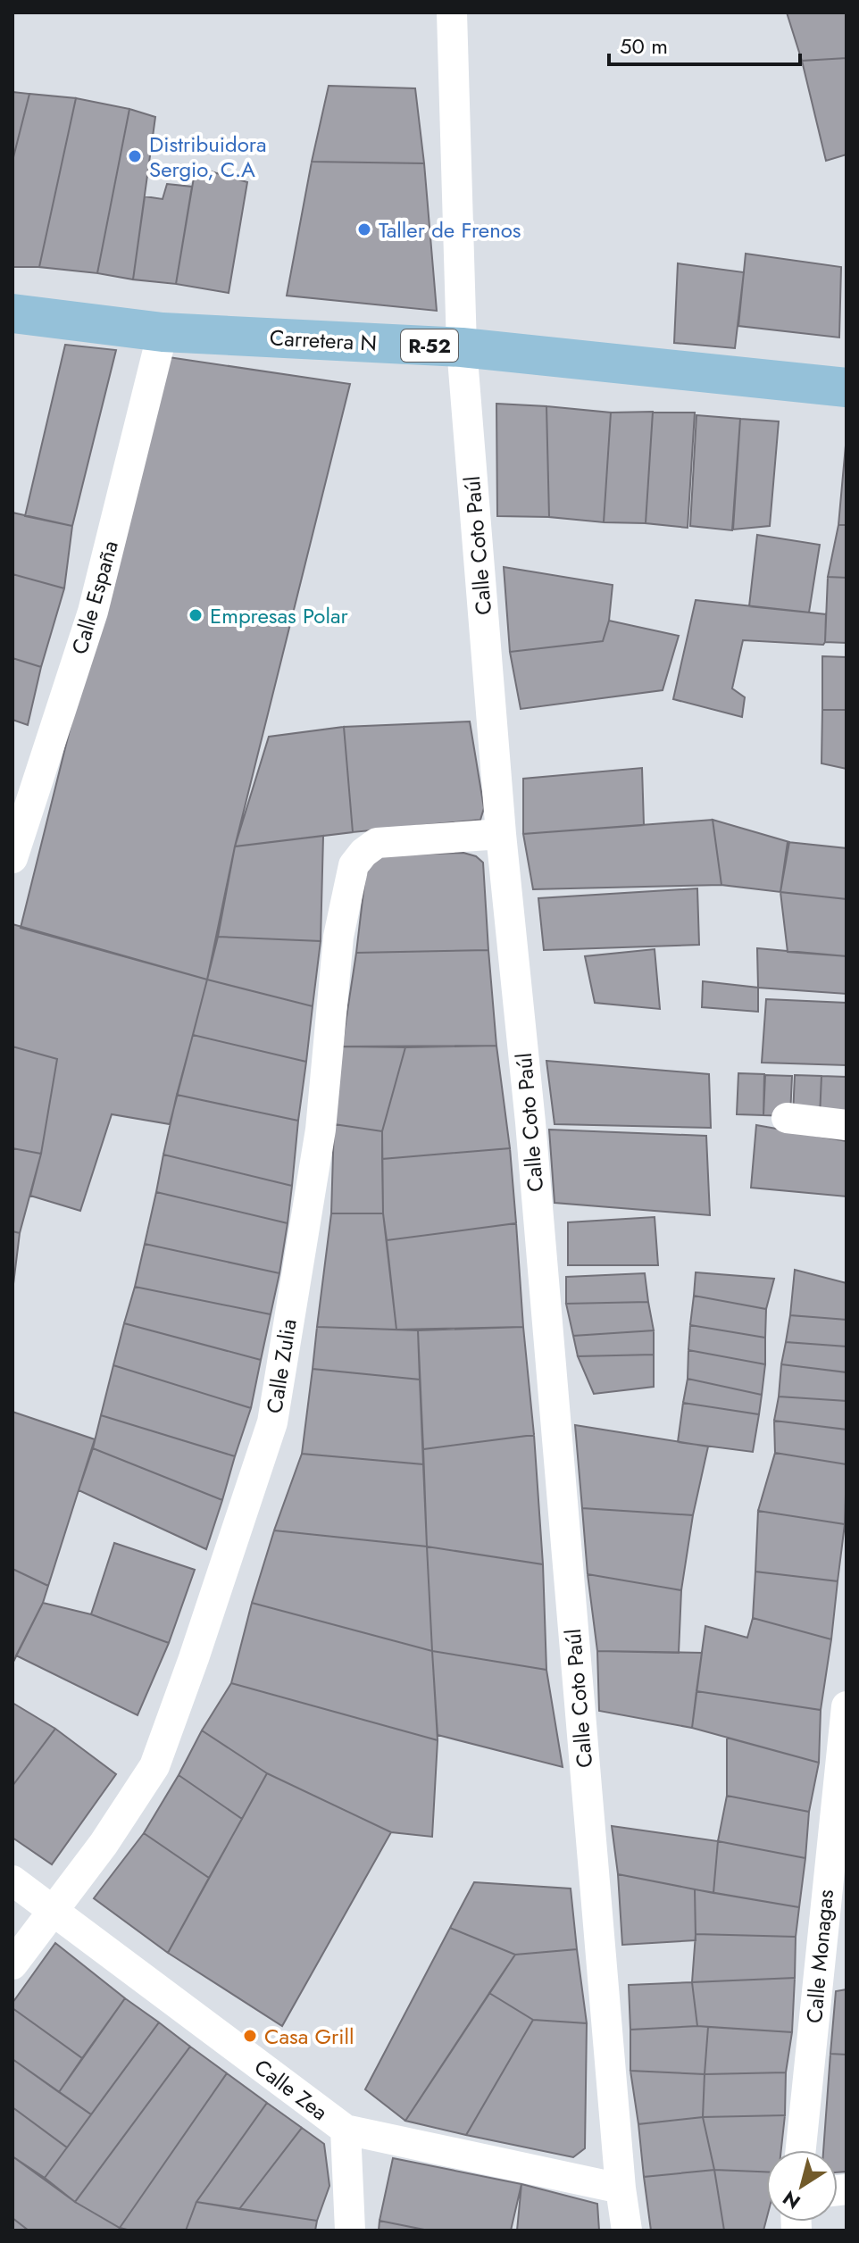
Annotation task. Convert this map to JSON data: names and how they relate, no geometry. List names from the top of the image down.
{
  "streets": {
    "main road": ["Carretera N", "R-52"],
    "street": [
      "Calle Coto Paúl",
      "Calle España",
      "Calle Zulia",
      "Calle Monagas",
      "Calle Zea"
    ]
  },
  "crossings": [
    ["Carretera N", "Calle Coto Paúl"],
    ["Carretera N", "Calle España"],
    ["Calle Coto Paúl", "Calle Zulia"],
    ["Calle Coto Paúl", "Calle Zea"],
    ["Calle Zulia", "Calle Zea"]
  ],
  "places": [
    "Distribuidora Sergio, C.A",
    "Taller de Frenos",
    "Empresas Polar",
    "Casa Grill"
  ],
  "scale_bar": "50 m",
  "north": "bottom left"
}
